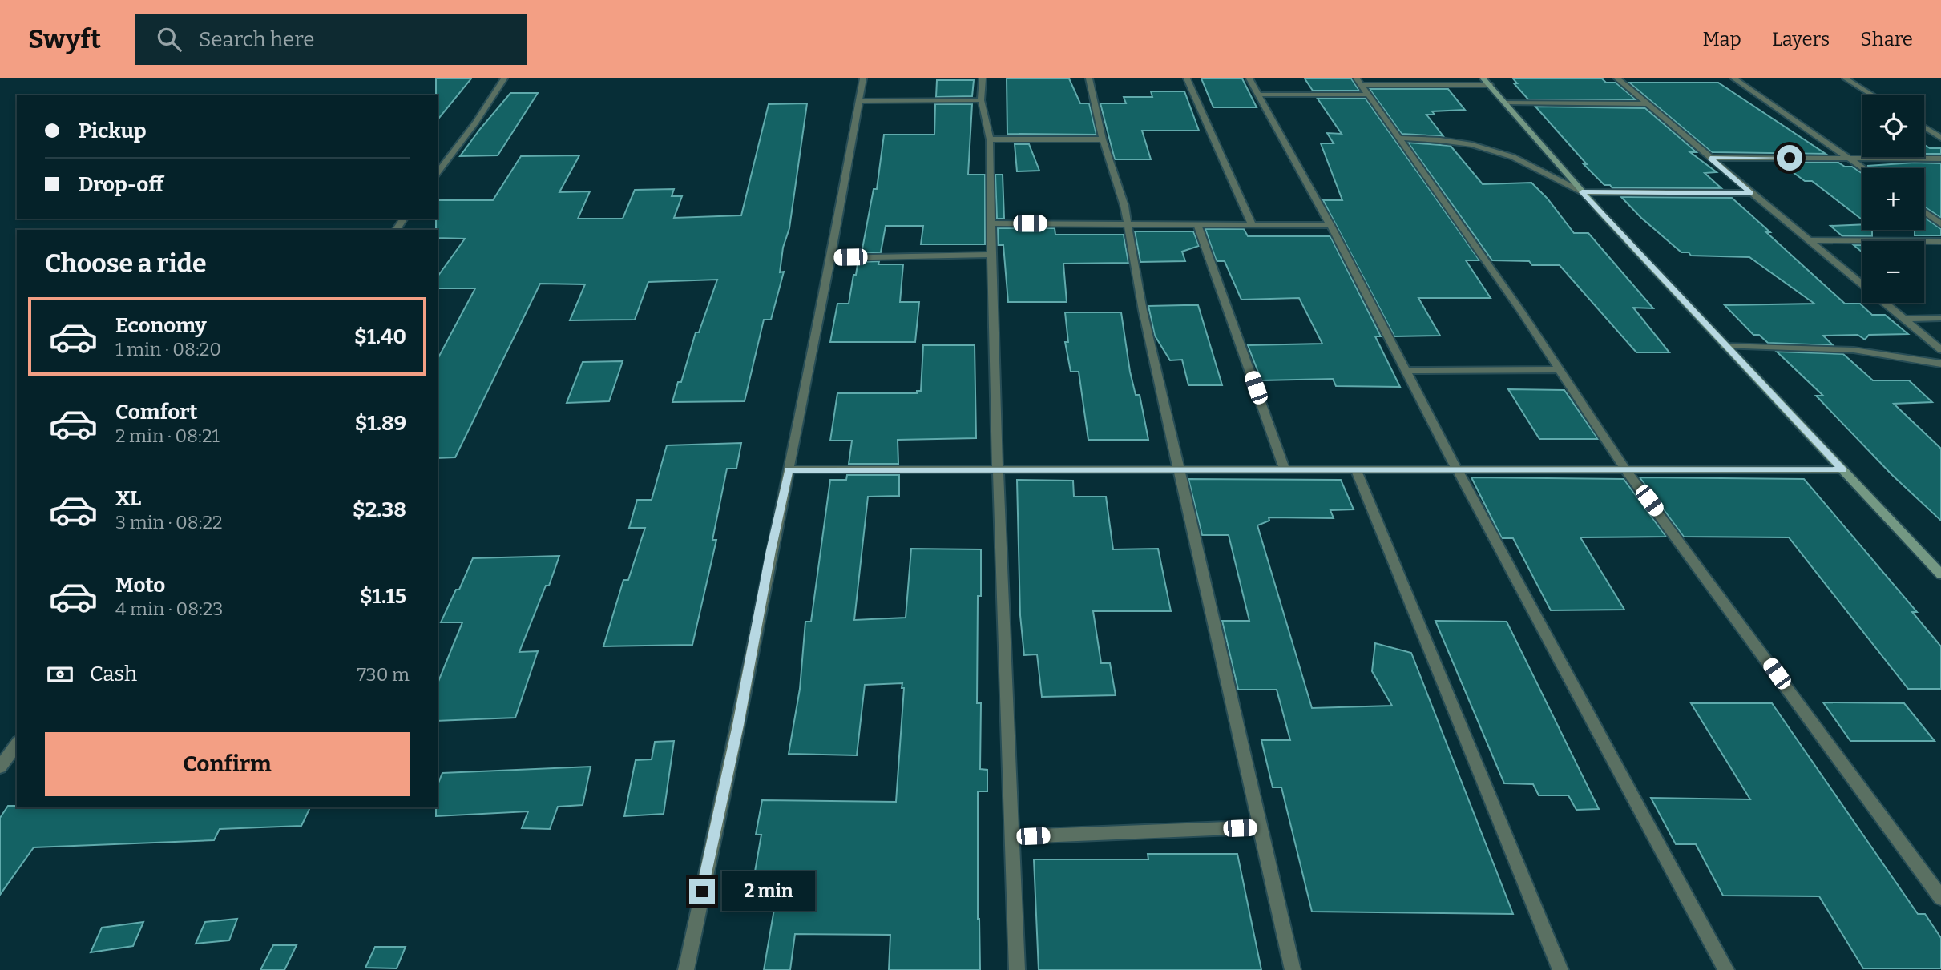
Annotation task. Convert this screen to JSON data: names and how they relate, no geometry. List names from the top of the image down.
{
  "page": {
    "header": "Swyft",
    "search": "Search here",
    "nav": ["Map", "Layers", "Share"],
    "map_buttons": ["+", "−"],
    "banner": ["Pickup", "Drop-off"],
    "heading": "Choose a ride",
    "list": [
      {
        "name": "Economy",
        "note": "1 min · 08:20",
        "value": "$1.40"
      },
      {
        "name": "Comfort",
        "note": "2 min · 08:21",
        "value": "$1.89"
      },
      {
        "name": "XL",
        "note": "3 min · 08:22",
        "value": "$2.38"
      },
      {
        "name": "Moto",
        "note": "4 min · 08:23",
        "value": "$1.15"
      }
    ],
    "pay": ["Cash", "730 m"],
    "buttons": "Confirm",
    "bubble": "2 min"
  }
}
